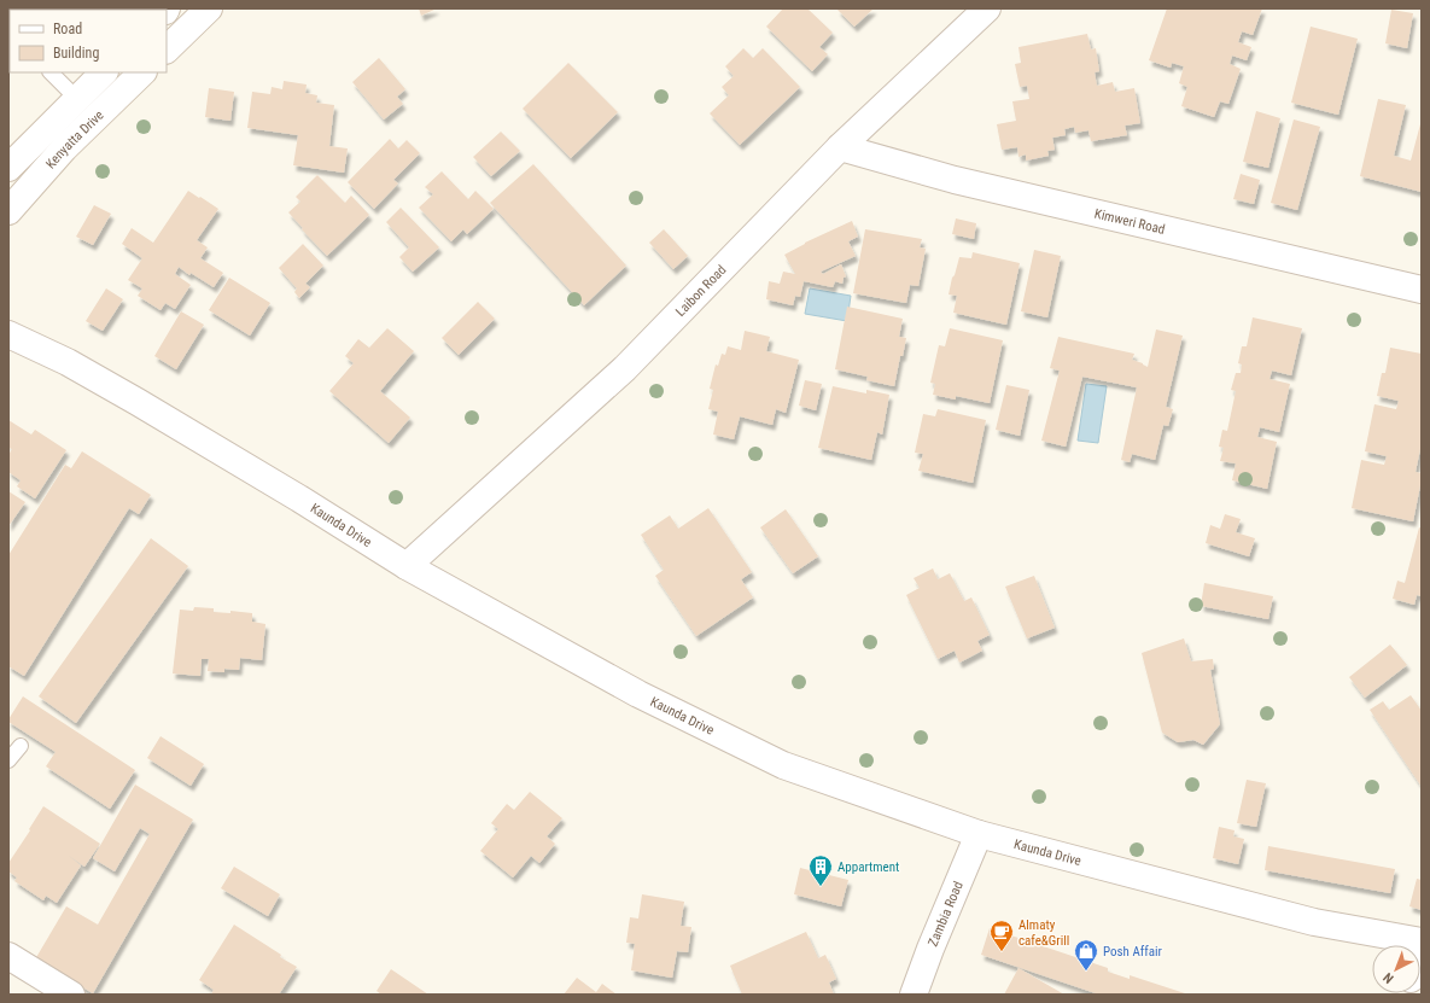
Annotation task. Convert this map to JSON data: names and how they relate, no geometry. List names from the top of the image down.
{
  "streets": {
    "street": [
      "Kenyatta Drive",
      "Kimweri Road",
      "Laibon Road",
      "Kaunda Drive",
      "Zambia Road"
    ]
  },
  "crossings": [
    ["Kimweri Road", "Laibon Road"],
    ["Laibon Road", "Kaunda Drive"],
    ["Kaunda Drive", "Zambia Road"]
  ],
  "places": {
    "building": ["Appartment"],
    "cafe": ["Almaty cafe&Grill"],
    "shop": ["Posh Affair"]
  },
  "legend": ["Road", "Building"],
  "north": "bottom left"
}
